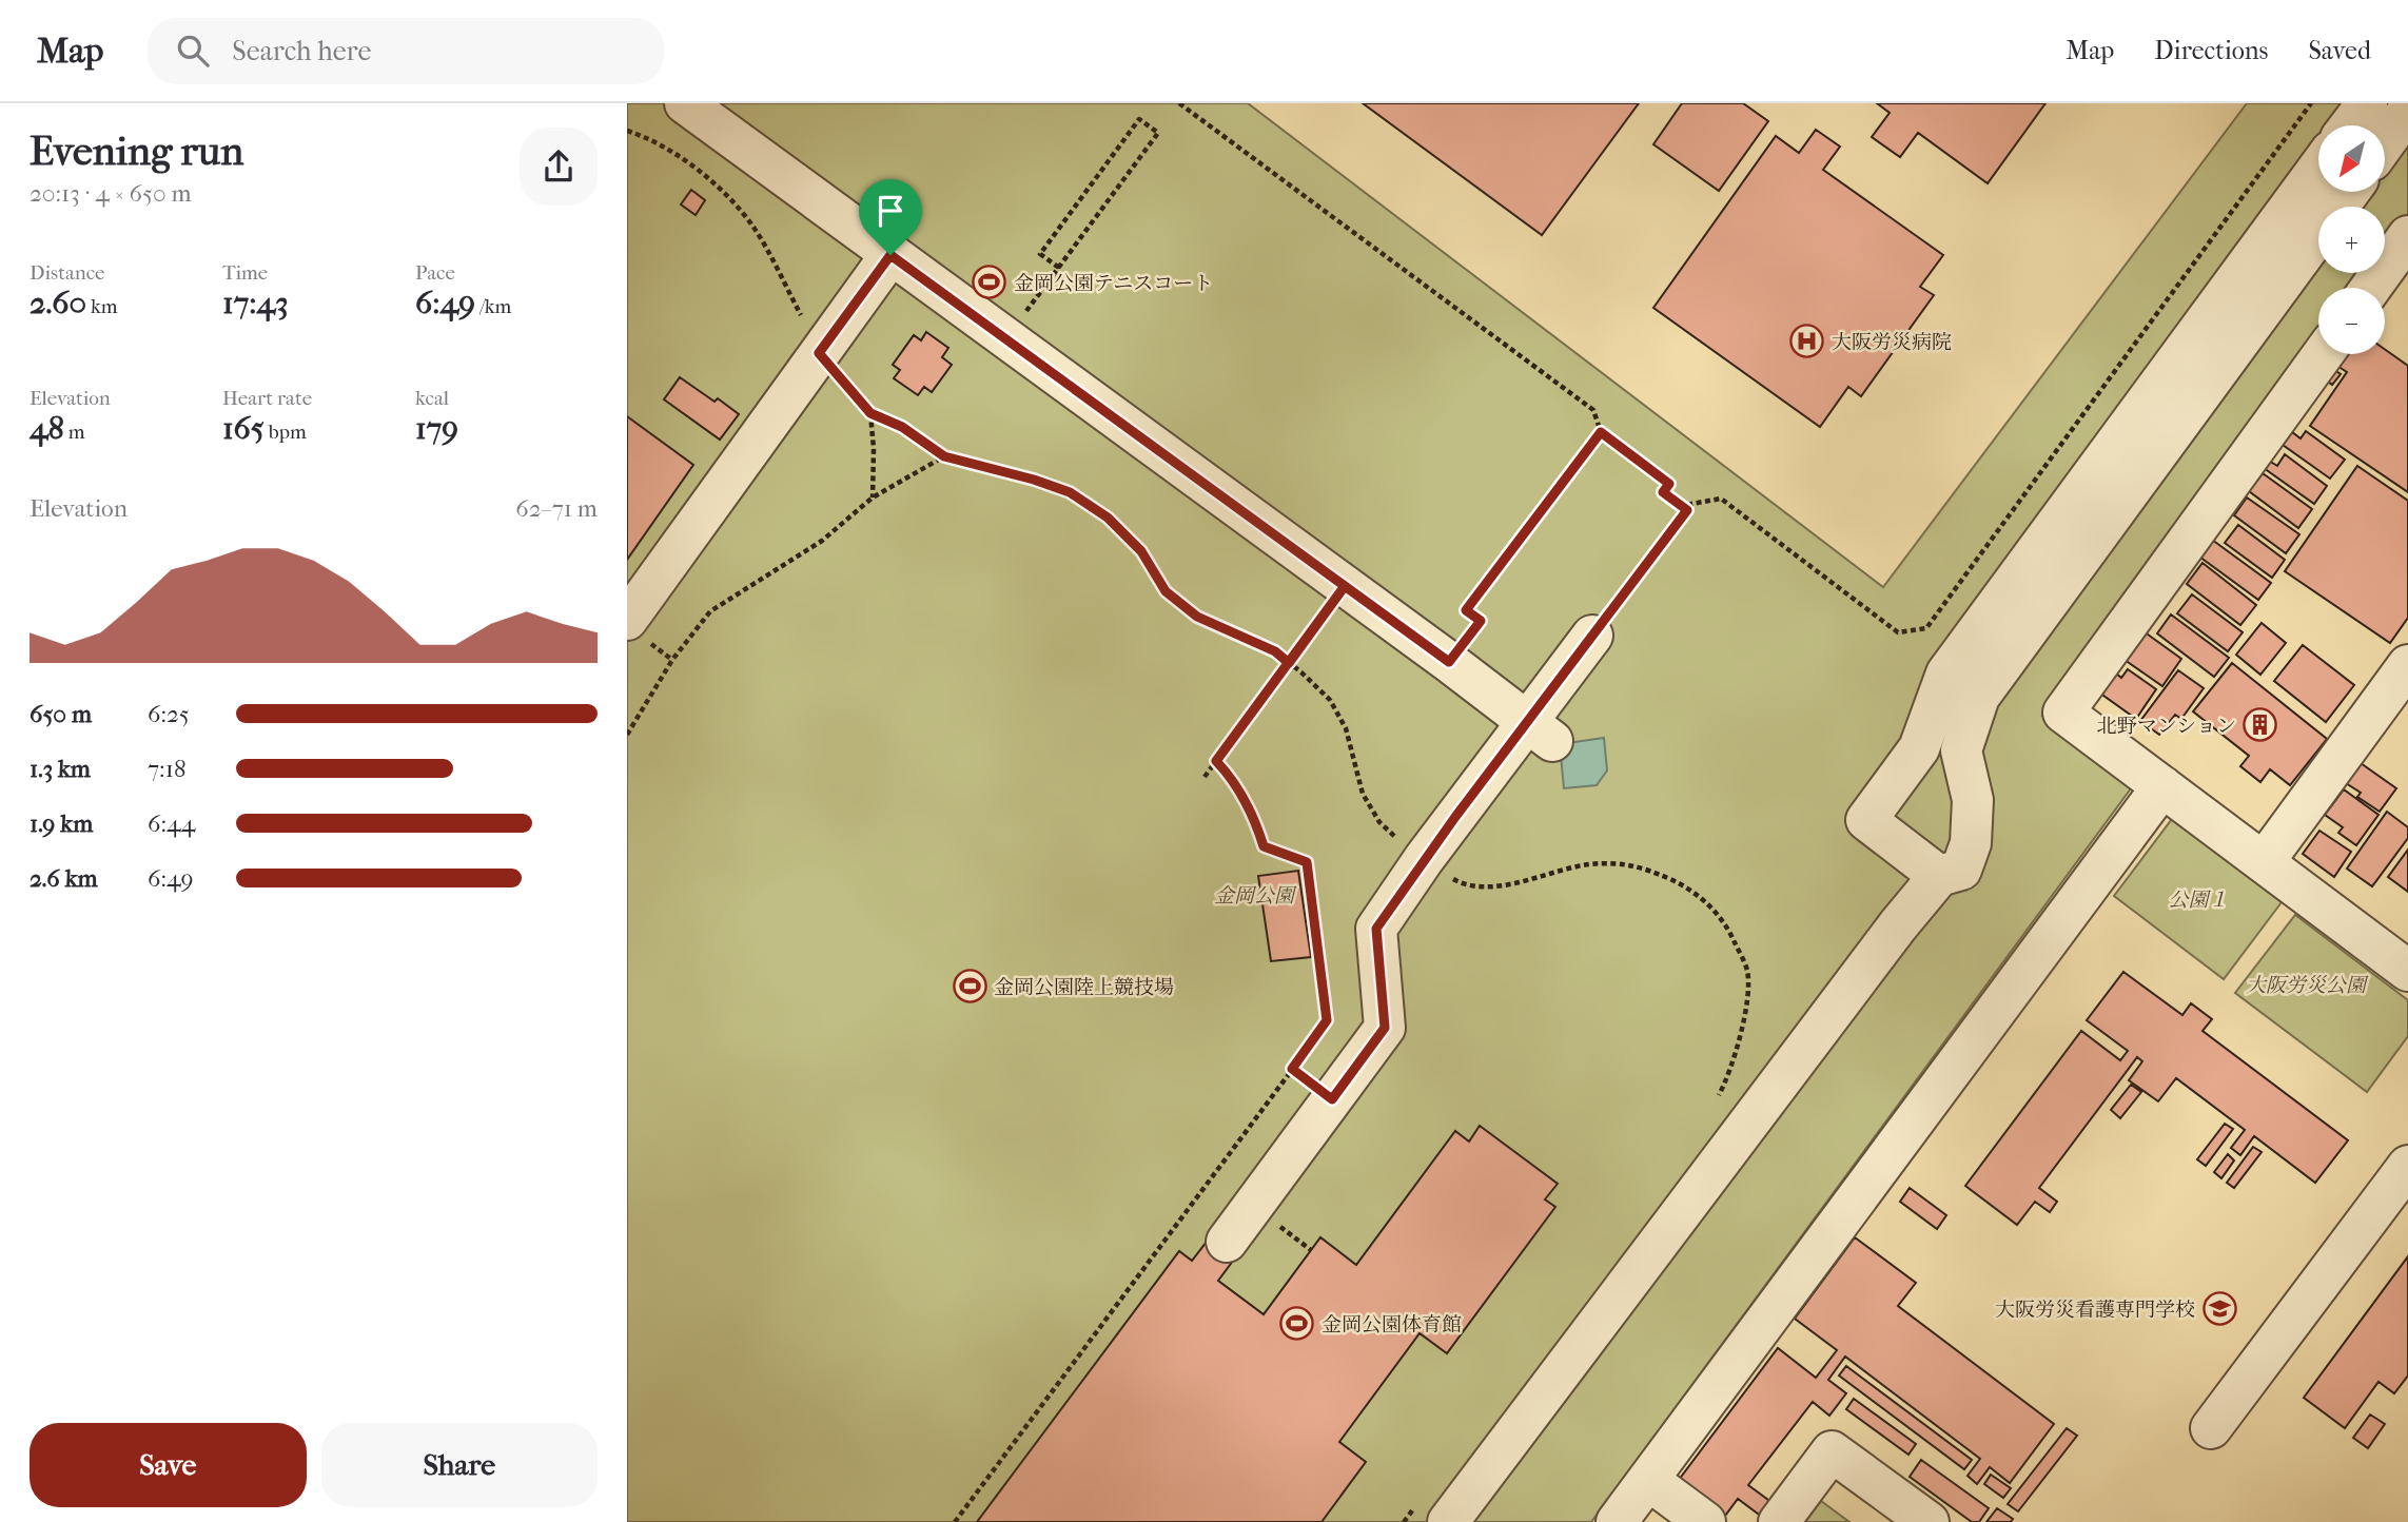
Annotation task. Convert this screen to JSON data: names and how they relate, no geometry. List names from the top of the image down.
{
  "parks": ["金岡公園", "公園１", "大阪労災公園"],
  "places": {
    "sports": ["金岡公園テニスコート", "金岡公園陸上競技場", "金岡公園体育館"],
    "hospital": ["大阪労災病院"],
    "building": ["北野マンション"],
    "school or university": ["大阪労災看護専門学校"]
  },
  "north": "bottom left",
  "page": {
    "header": "Map",
    "search": "Search here",
    "nav": ["Map", "Directions", "Saved"],
    "heading": ["Evening run", "20:13 · 4 × 650 m"],
    "map_buttons": ["+", "−"],
    "stats": [
      ["Distance", "2.60 km"],
      ["Time", "17:43"],
      ["Pace", "6:49 /km"],
      ["Elevation", "48 m"],
      ["Heart rate", "165 bpm"],
      ["kcal", "179"]
    ],
    "chart": ["Elevation", "62–71 m"],
    "list": [
      {
        "name": "650 m",
        "note": "6:25"
      },
      {
        "name": "1.3 km",
        "note": "7:18"
      },
      {
        "name": "1.9 km",
        "note": "6:44"
      },
      {
        "name": "2.6 km",
        "note": "6:49"
      }
    ],
    "buttons": ["Save", "Share"]
  }
}
